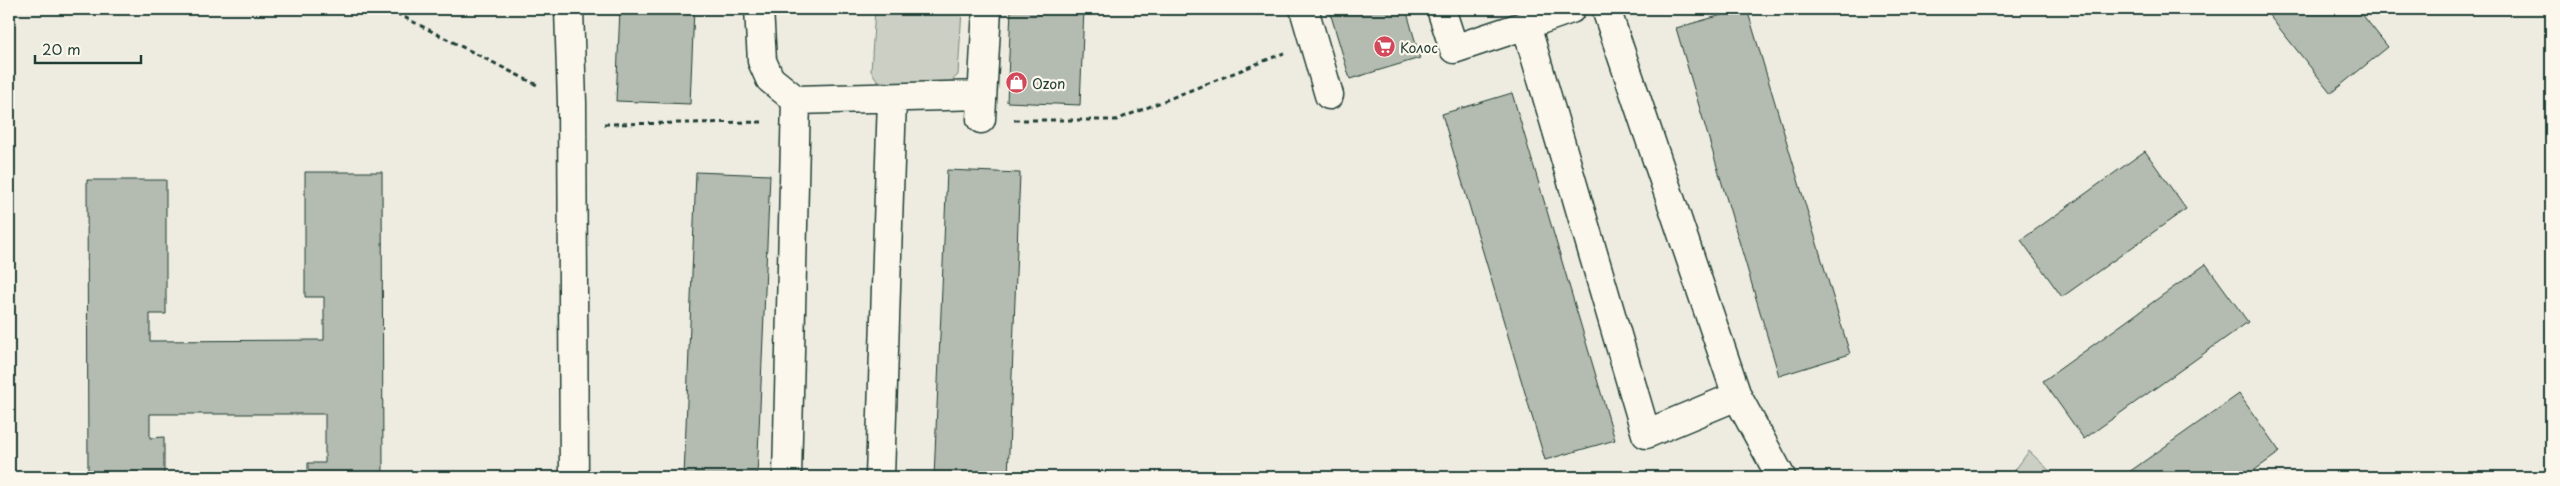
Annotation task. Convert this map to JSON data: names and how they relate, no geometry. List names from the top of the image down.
{
  "places": {
    "supermarket": ["Колос"],
    "shop": ["Ozon"]
  },
  "scale_bar": "20 m"
}
